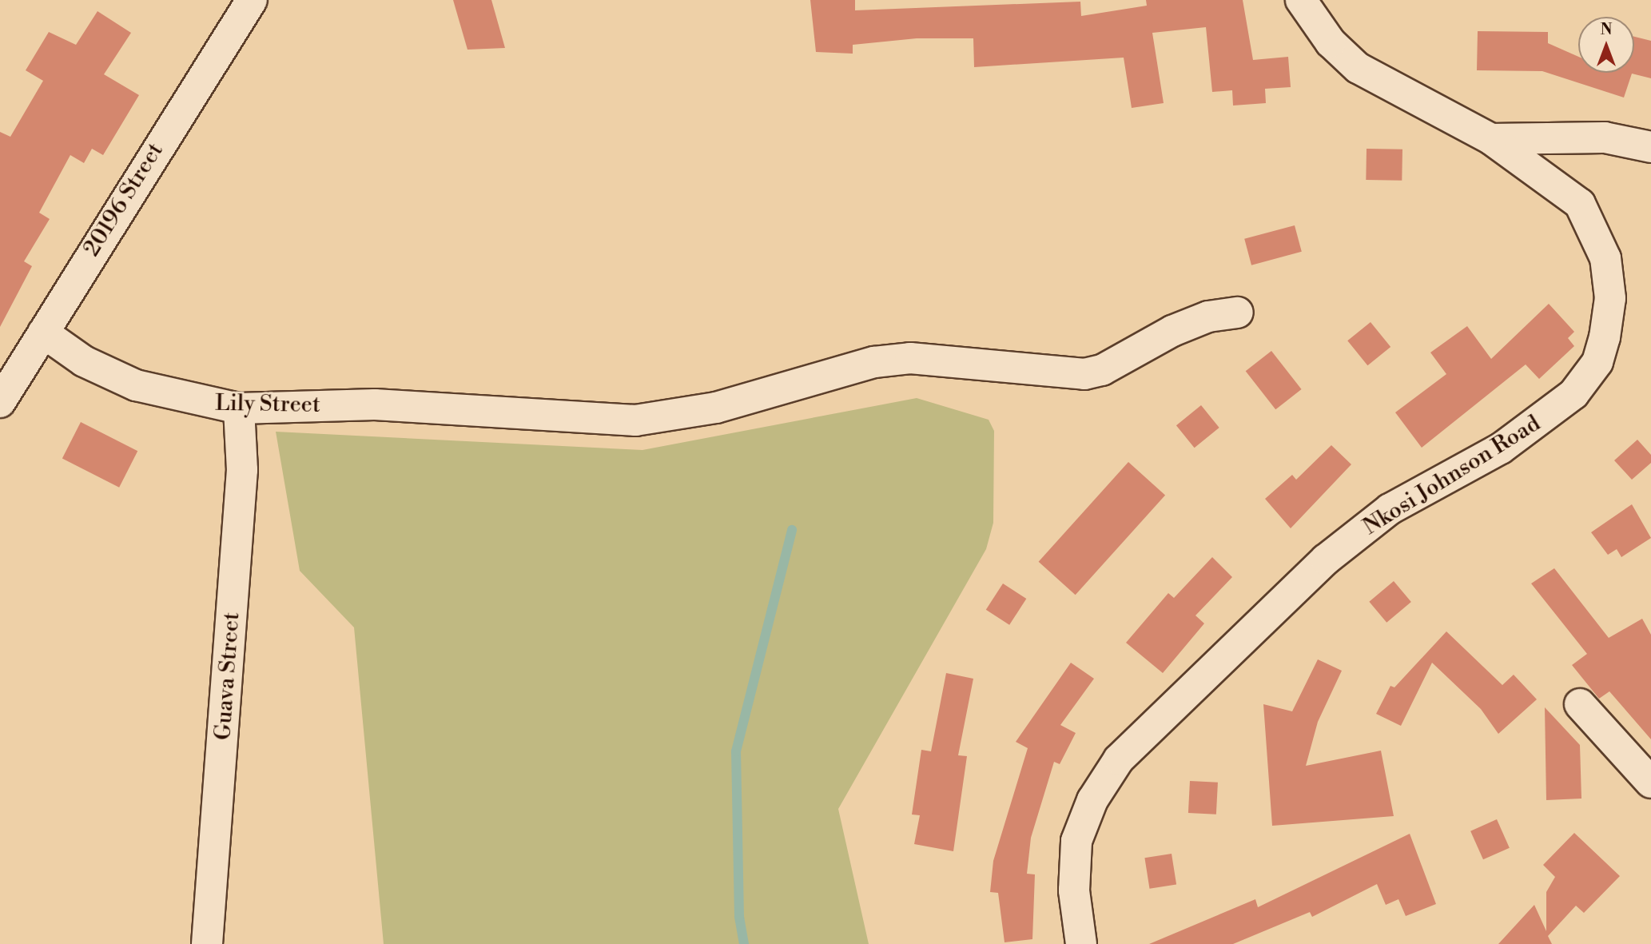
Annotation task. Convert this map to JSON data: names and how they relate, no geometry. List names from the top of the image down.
{
  "streets": {
    "street": [
      "20196 Street",
      "Lily Street",
      "Nkosi Johnson Road",
      "Guava Street"
    ]
  },
  "crossings": [
    ["20196 Street", "Lily Street"],
    ["Lily Street", "Guava Street"]
  ],
  "north": "top"
}
